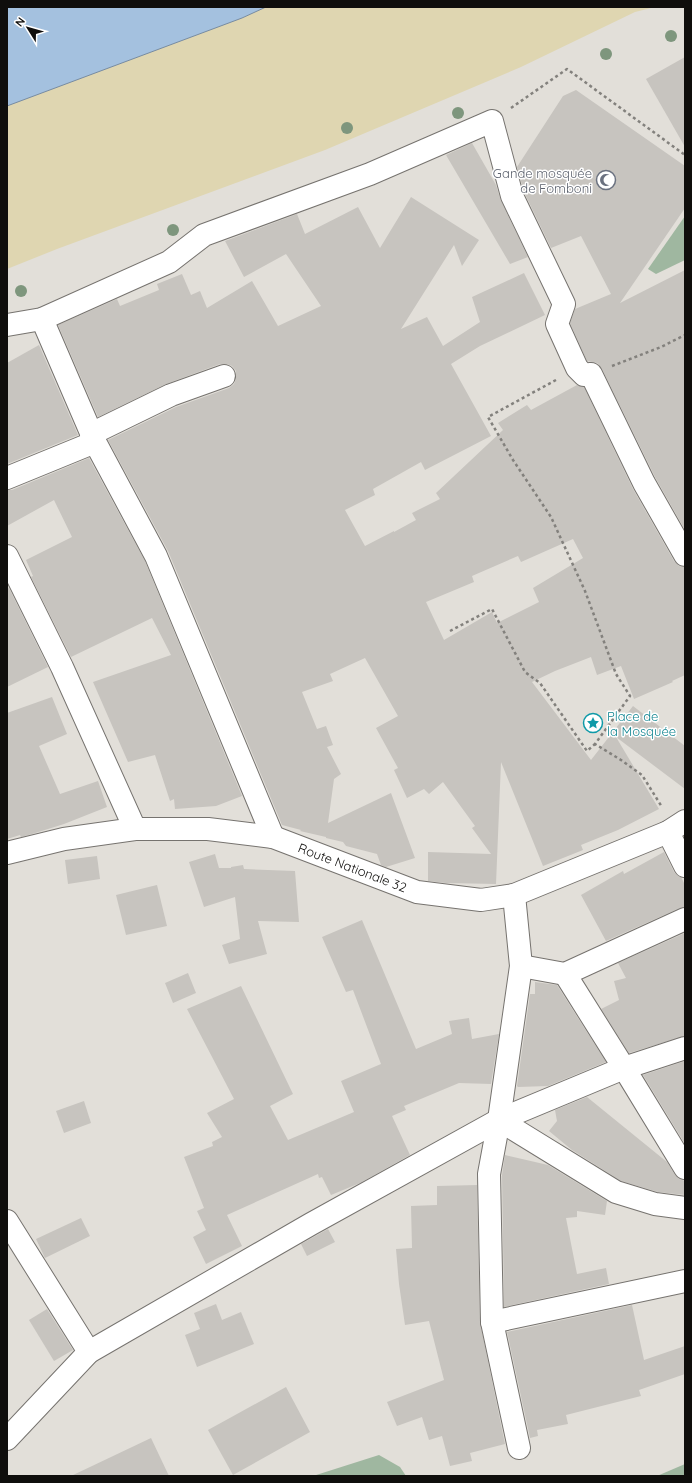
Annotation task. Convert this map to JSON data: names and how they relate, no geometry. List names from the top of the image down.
{
  "streets": {
    "street": ["Route Nationale 32"]
  },
  "places": {
    "mosque": ["Gande mosquée de Fomboni"],
    "place": ["Place de la Mosquée"]
  },
  "north": "top left"
}
